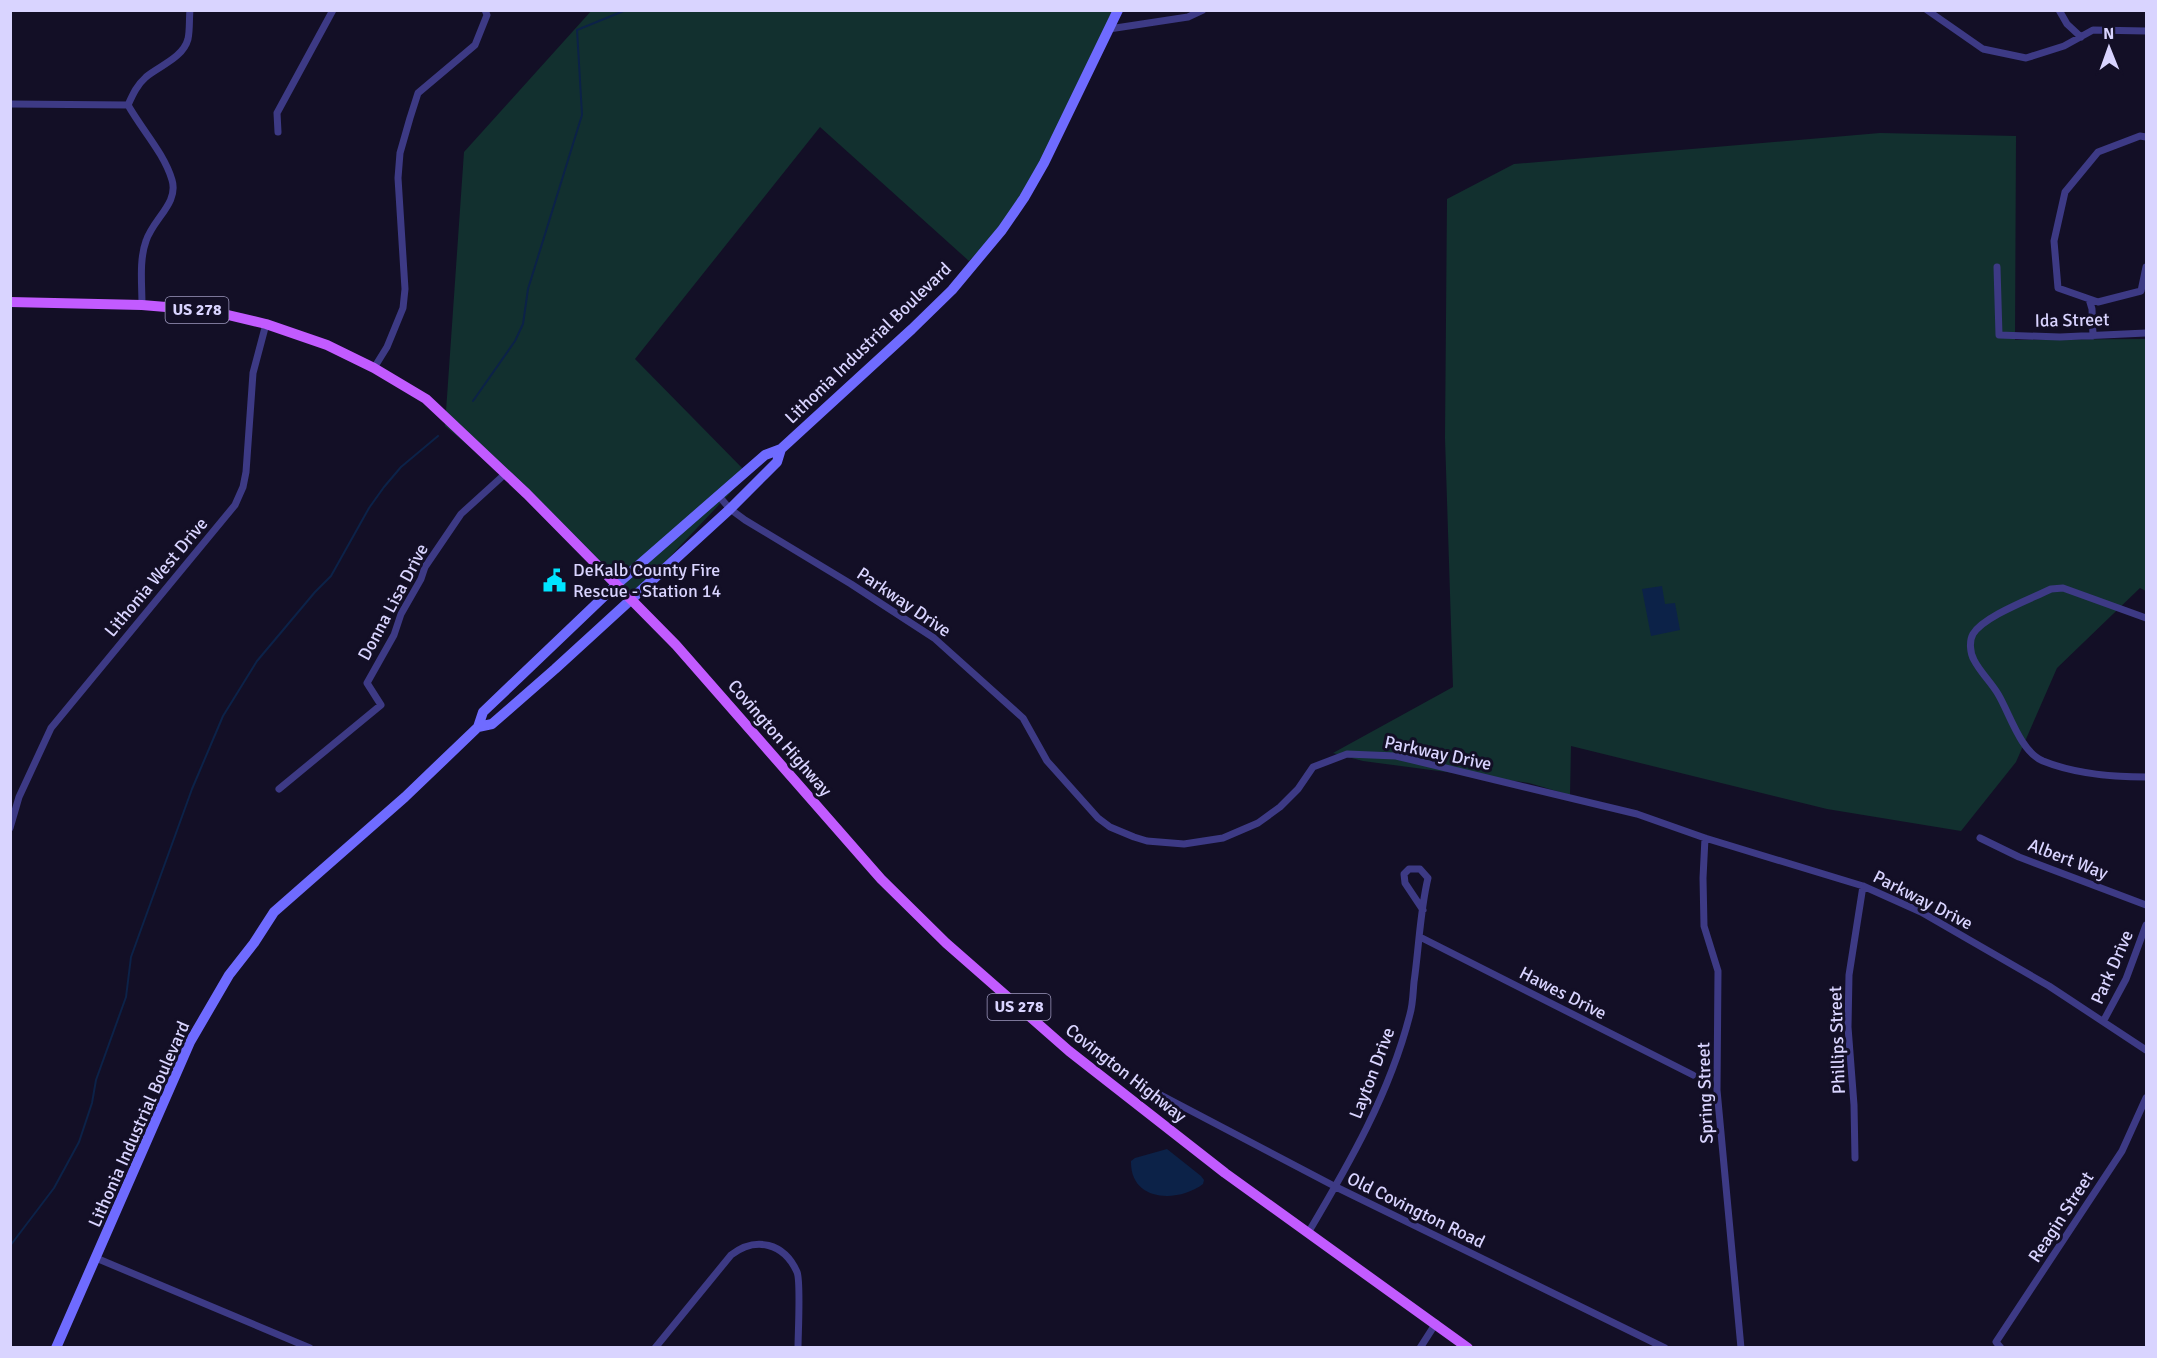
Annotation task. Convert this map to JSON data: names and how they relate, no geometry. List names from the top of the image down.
{
  "streets": {
    "main road": ["US 278", "Lithonia Industrial Boulevard", "Covington Highway"],
    "street": [
      "Ida Street",
      "Lithonia West Drive",
      "Donna Lisa Drive",
      "Parkway Drive",
      "Albert Way",
      "Park Drive",
      "Hawes Drive",
      "Phillips Street",
      "Layton Drive",
      "Spring Street",
      "Old Covington Road",
      "Reagin Street"
    ]
  },
  "crossings": [
    ["Lithonia Industrial Boulevard", "Parkway Drive"],
    ["Lithonia Industrial Boulevard", "Covington Highway"],
    ["Lithonia West Drive", "Covington Highway"],
    ["Donna Lisa Drive", "Covington Highway"],
    ["Parkway Drive", "Park Drive"],
    ["Parkway Drive", "Phillips Street"],
    ["Parkway Drive", "Spring Street"],
    ["Covington Highway", "Layton Drive"],
    ["Hawes Drive", "Layton Drive"],
    ["Layton Drive", "Old Covington Road"]
  ],
  "places": {
    "public building": ["DeKalb County Fire Rescue - Station 14"]
  },
  "north": "top"
}
